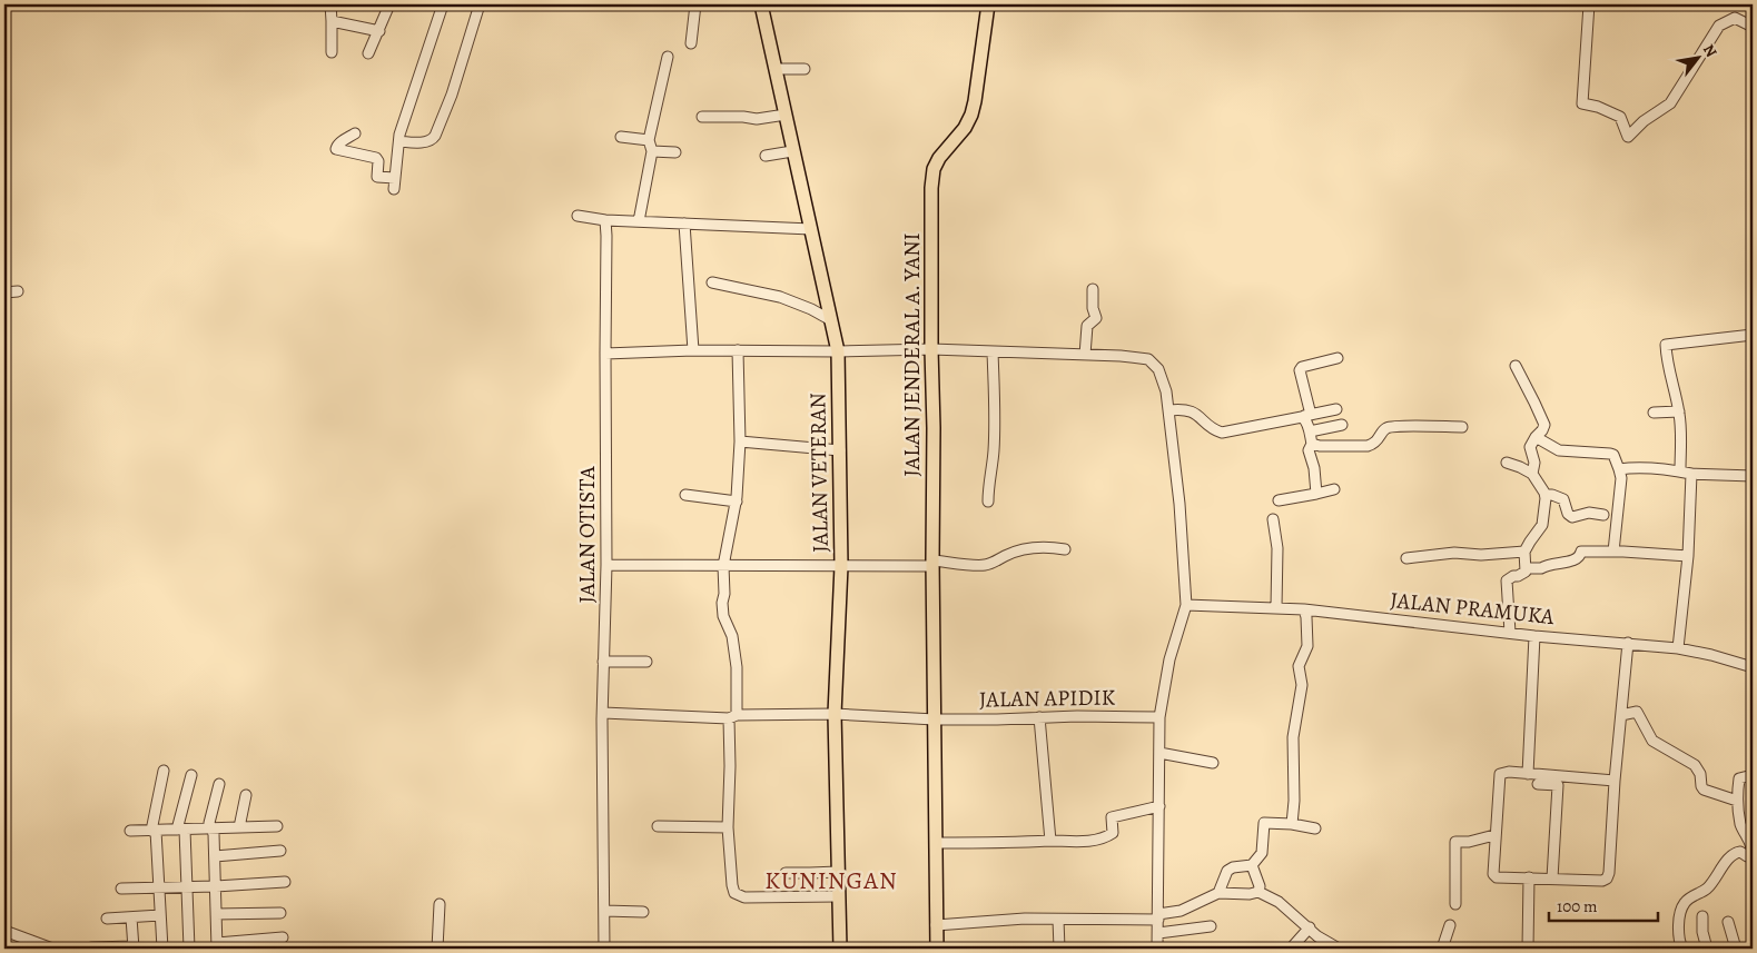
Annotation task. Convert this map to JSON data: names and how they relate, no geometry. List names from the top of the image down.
{
  "streets": {
    "main road": ["JALAN JENDERAL A. YANI", "JALAN VETERAN"],
    "street": ["JALAN OTISTA", "JALAN PRAMUKA", "JALAN APIDIK"]
  },
  "crossings": [
    ["JALAN JENDERAL A. YANI", "JALAN APIDIK"],
    ["JALAN VETERAN", "JALAN APIDIK"],
    ["JALAN OTISTA", "JALAN APIDIK"]
  ],
  "districts": ["KUNINGAN"],
  "scale_bar": "100 m",
  "north": "top right"
}
